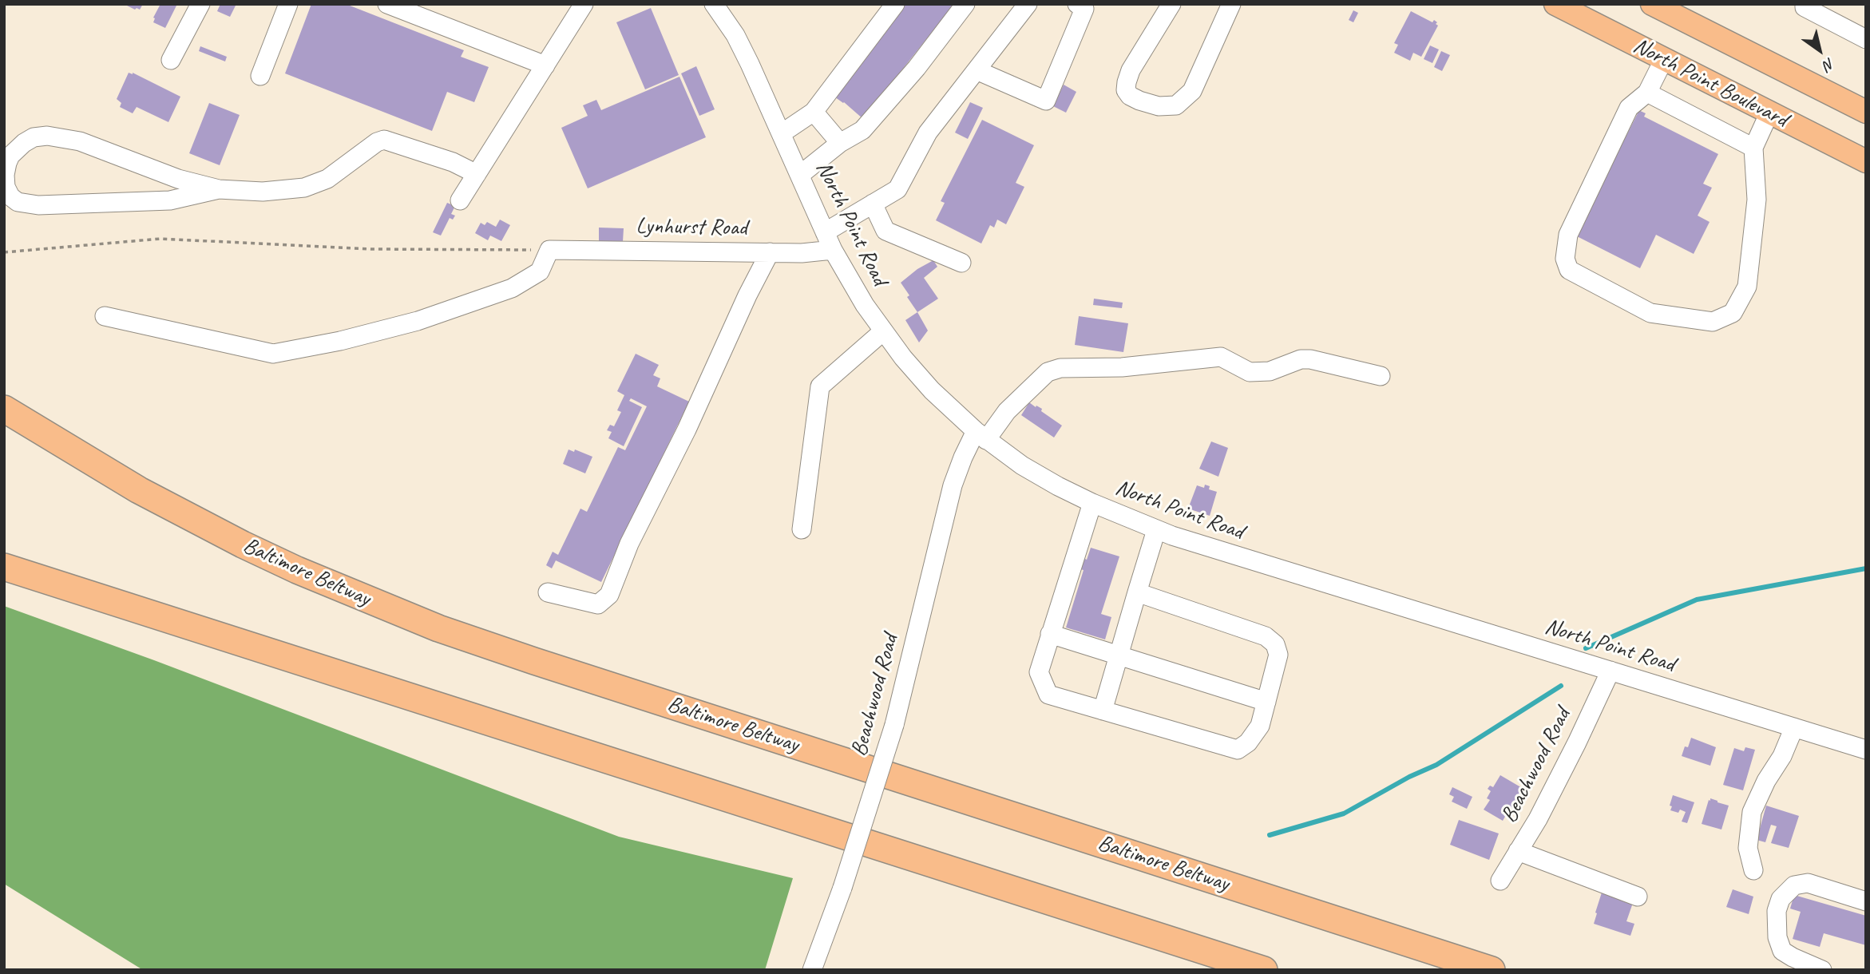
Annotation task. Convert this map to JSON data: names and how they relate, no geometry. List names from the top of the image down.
{
  "streets": {
    "highway": ["Baltimore Beltway"],
    "main road": ["North Point Boulevard"],
    "street": ["North Point Road", "Lynhurst Road", "Beachwood Road"]
  },
  "crossings": [
    ["North Point Road", "Lynhurst Road"],
    ["North Point Road", "Beachwood Road"]
  ],
  "north": "bottom right"
}
